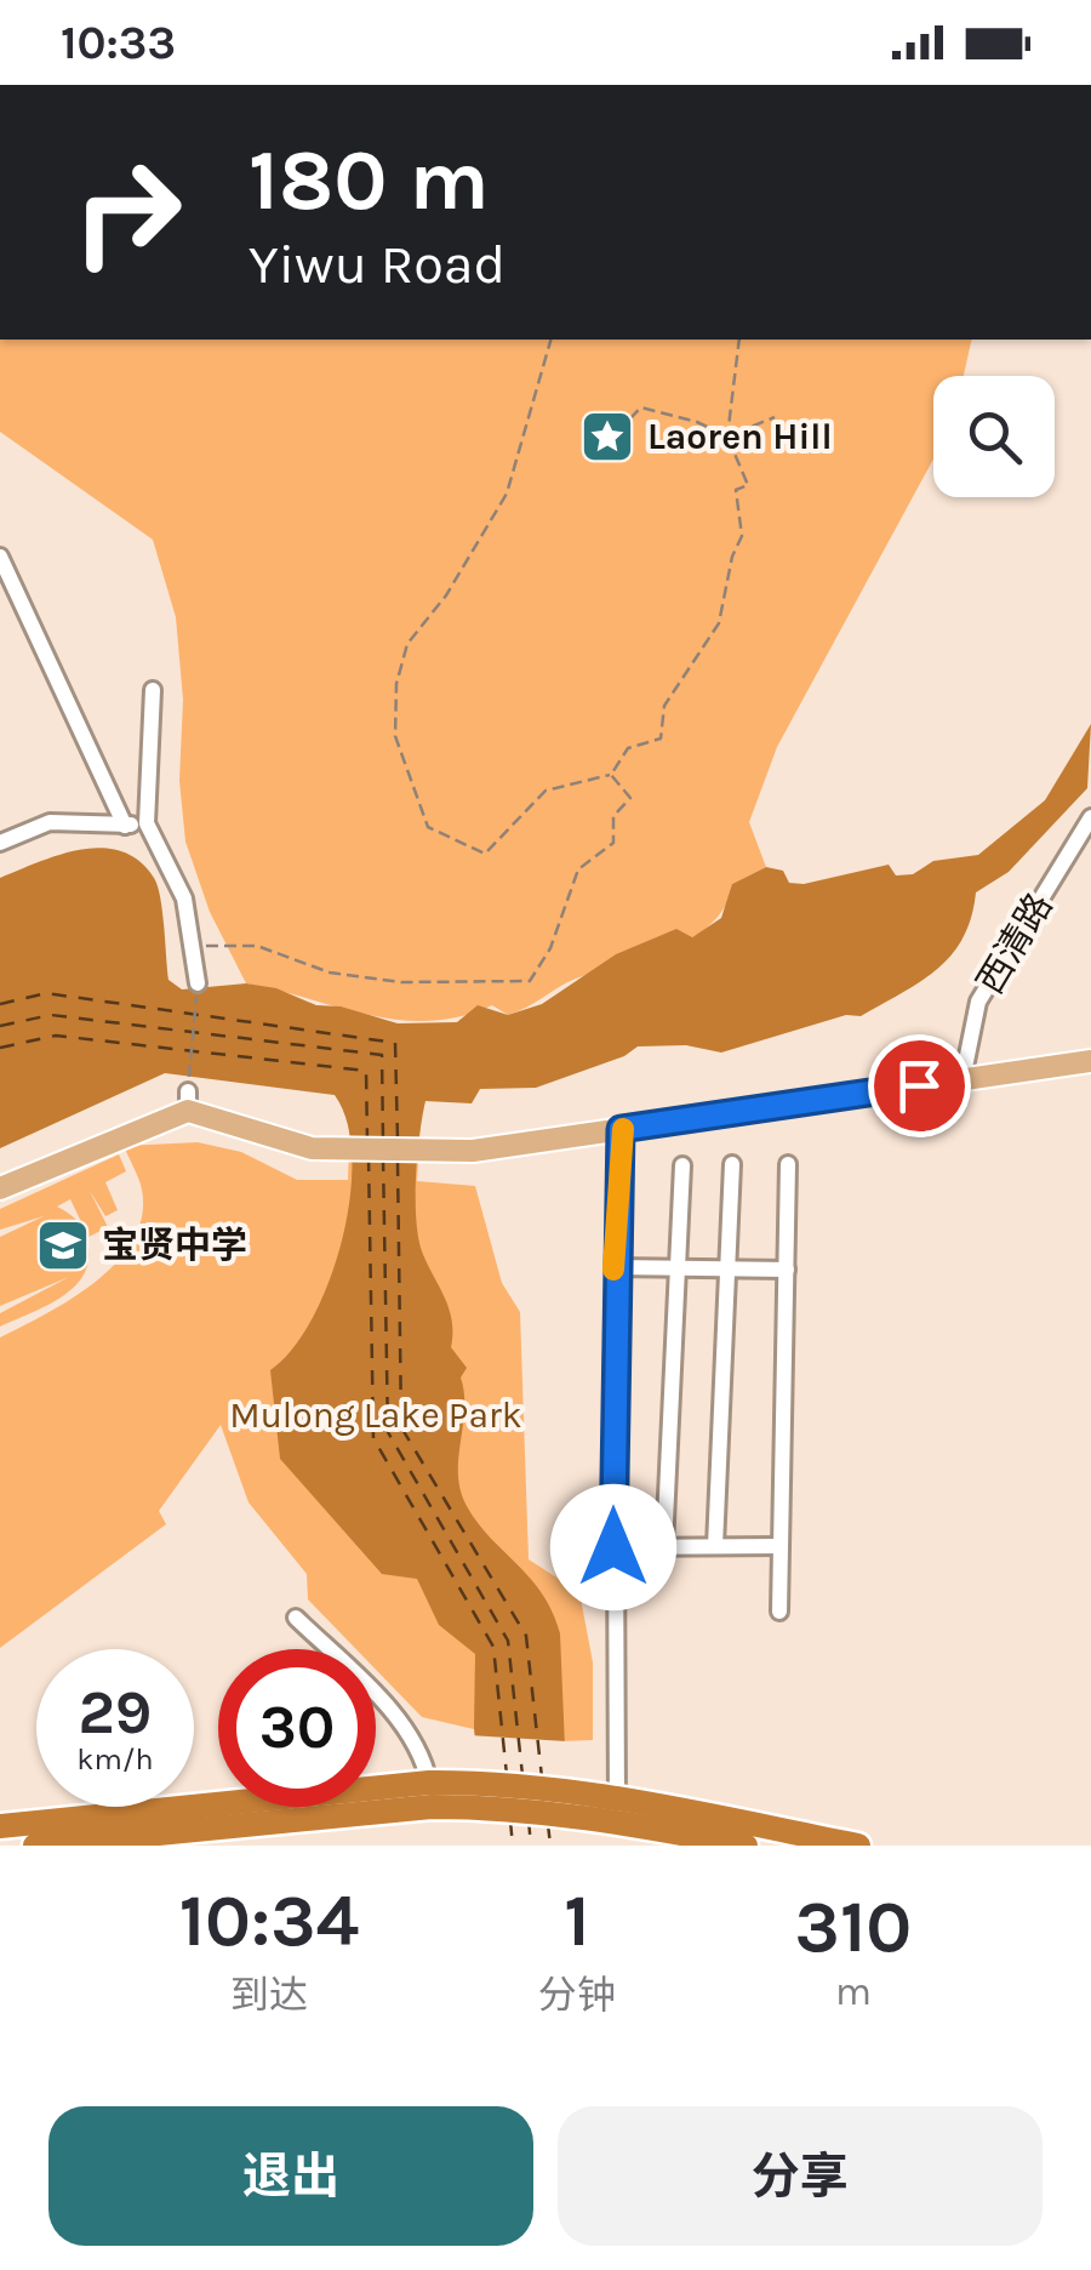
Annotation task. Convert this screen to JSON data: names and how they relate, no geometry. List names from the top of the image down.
{
  "streets": {
    "street": ["西清路"]
  },
  "parks": ["Mulong Lake Park"],
  "places": {
    "place": ["Laoren Hill"],
    "school or university": ["宝贤中学"]
  },
  "page": {
    "status": "10:33",
    "turn": ["180 m", "Yiwu Road"],
    "speed": "29 km/h",
    "limit": "30",
    "eta": [
      "10:34",
      "到达",
      "1",
      "分钟",
      "310",
      "m"
    ],
    "buttons": ["退出", "分享"]
  }
}
